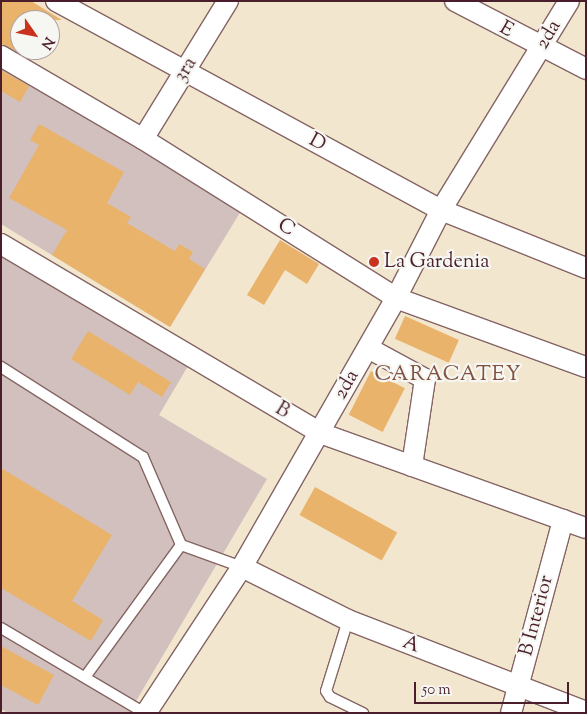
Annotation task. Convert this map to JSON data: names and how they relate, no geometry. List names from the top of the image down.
{
  "streets": {
    "street": [
      "E",
      "2da",
      "3ra",
      "D",
      "C",
      "B",
      "B Interior",
      "A"
    ]
  },
  "crossings": [
    ["E", "2da"],
    ["2da", "D"],
    ["2da", "C"],
    ["2da", "B"],
    ["2da", "A"],
    ["3ra", "D"],
    ["3ra", "C"],
    ["B", "B Interior"],
    ["B Interior", "A"]
  ],
  "districts": ["CARACATEY"],
  "places": ["La Gardenia"],
  "scale_bar": "50 m",
  "north": "bottom right"
}
